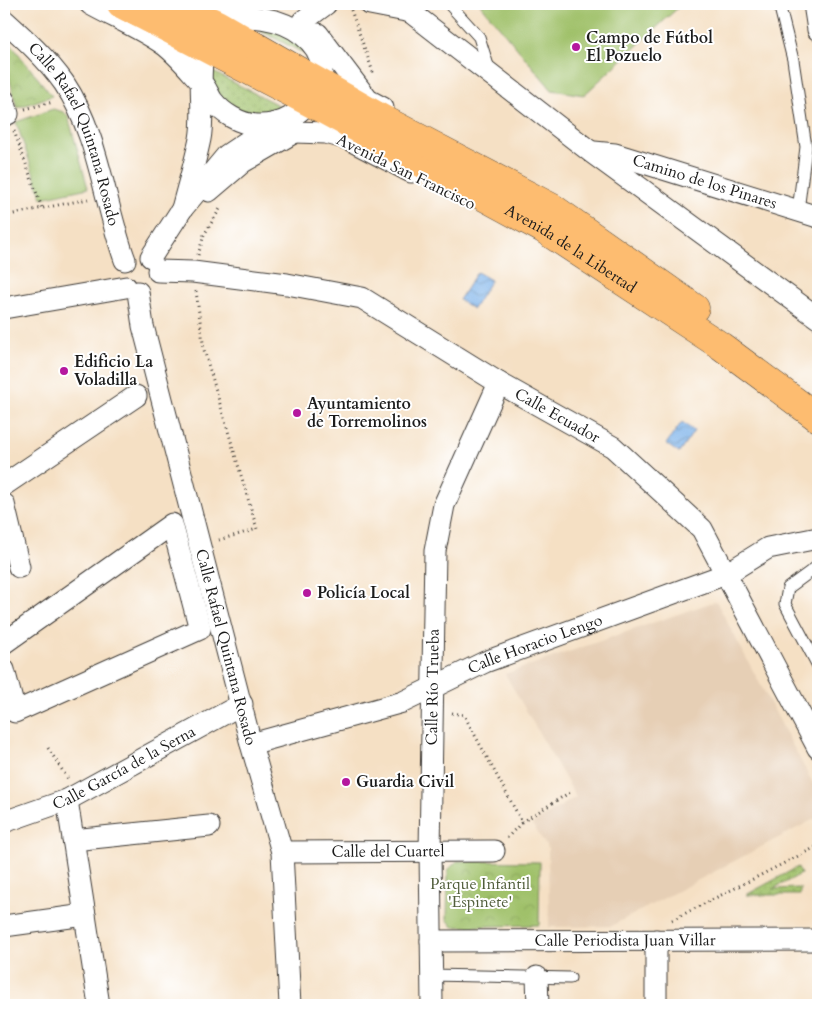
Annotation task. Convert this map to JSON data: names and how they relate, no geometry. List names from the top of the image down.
{
  "streets": {
    "main road": ["Avenida de la Libertad"],
    "street": [
      "Calle Rafael Quintana Rosado",
      "Avenida San Francisco",
      "Camino de los Pinares",
      "Calle Ecuador",
      "Calle Horacio Lengo",
      "Calle Río Trueba",
      "Calle García de la Serna",
      "Calle del Cuartel",
      "Calle Periodista Juan Villar"
    ]
  },
  "crossings": [
    ["Calle Rafael Quintana Rosado", "Calle Ecuador"],
    ["Calle Rafael Quintana Rosado", "Calle Horacio Lengo"],
    ["Calle Rafael Quintana Rosado", "Calle García de la Serna"],
    ["Calle Rafael Quintana Rosado", "Calle del Cuartel"],
    ["Avenida San Francisco", "Avenida de la Libertad"],
    ["Calle Ecuador", "Calle Horacio Lengo"],
    ["Calle Ecuador", "Calle Río Trueba"],
    ["Calle Horacio Lengo", "Calle Río Trueba"],
    ["Calle Río Trueba", "Calle del Cuartel"],
    ["Calle Río Trueba", "Calle Periodista Juan Villar"]
  ],
  "parks": ["Parque Infantil 'Espinete'"],
  "places": [
    "Campo de Fútbol El Pozuelo",
    "Edificio La Voladilla",
    "Ayuntamiento de Torremolinos",
    "Policía Local",
    "Guardia Civil"
  ]
}
